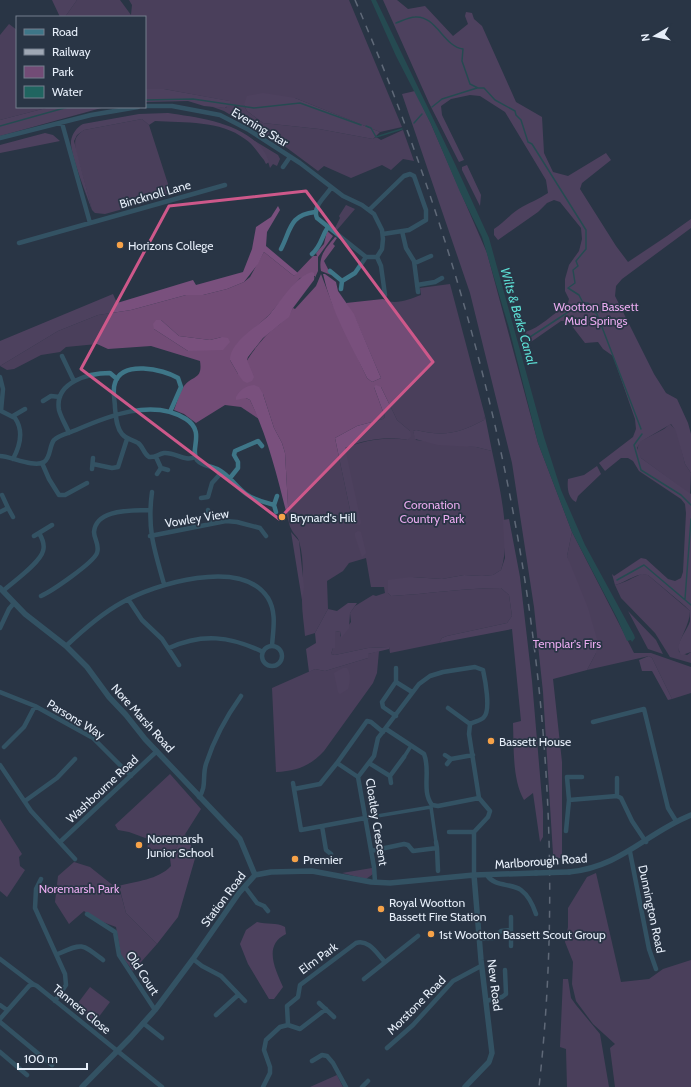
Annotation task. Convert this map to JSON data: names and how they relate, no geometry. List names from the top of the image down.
{
  "streets": {
    "street": [
      "Evening Star",
      "Bincknoll Lane",
      "Vowley View",
      "Nore Marsh Road",
      "Parsons Way",
      "Washbourne Road",
      "Cloatley Crescent",
      "Marlborough Road",
      "Station Road",
      "Dunnington Road",
      "Elm Park",
      "Old Court",
      "New Road",
      "Morstone Road",
      "Tanners Close"
    ]
  },
  "crossings": [
    ["Nore Marsh Road", "Washbourne Road"],
    ["Nore Marsh Road", "Station Road"],
    ["Parsons Way", "Washbourne Road"],
    ["Cloatley Crescent", "Station Road"],
    ["Marlborough Road", "Station Road"],
    ["Marlborough Road", "Dunnington Road"],
    ["Marlborough Road", "New Road"],
    ["Station Road", "Old Court"],
    ["Station Road", "New Road"],
    ["Station Road", "Tanners Close"],
    ["New Road", "Morstone Road"]
  ],
  "water": ["Wilts & Berks Canal"],
  "parks": [
    "Wootton Bassett Mud Springs",
    "Coronation Country Park",
    "Templar's Firs",
    "Noremarsh Park"
  ],
  "places": [
    "Horizons College",
    "Brynard's Hill",
    "Bassett House",
    "Noremarsh Junior School",
    "Premier",
    "Royal Wootton Bassett Fire Station",
    "1st Wootton Bassett Scout Group"
  ],
  "legend": [
    "Road",
    "Railway",
    "Park",
    "Water"
  ],
  "scale_bar": "100 m",
  "north": "left"
}
